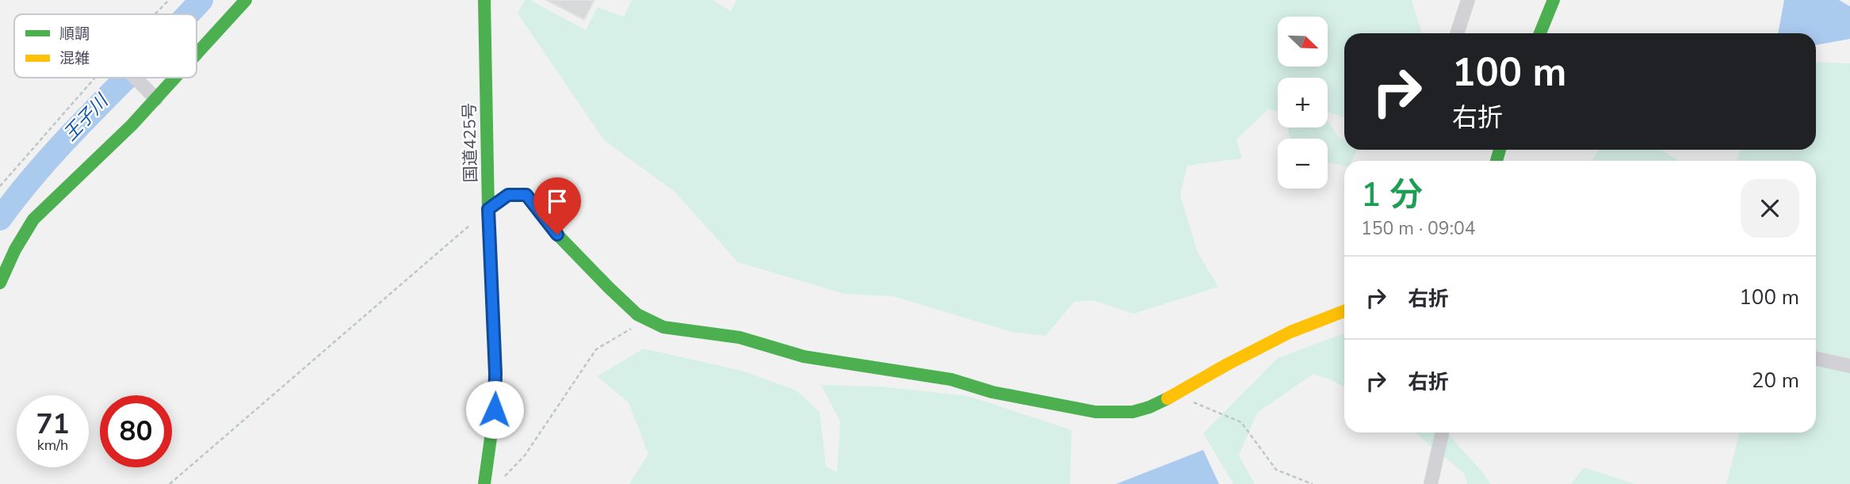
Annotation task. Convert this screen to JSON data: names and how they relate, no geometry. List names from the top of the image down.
{
  "streets": {
    "main road": ["国道425号"]
  },
  "water": ["王子川"],
  "legend": ["順調", "混雑"],
  "north": "bottom right",
  "page": {
    "map_buttons": ["+", "−"],
    "turn": ["100 m", "右折"],
    "heading": ["1 分", "150 m · 09:04"],
    "list": [
      {
        "name": "右折",
        "value": "100 m"
      },
      {
        "name": "右折",
        "value": "20 m"
      }
    ],
    "speed": "71 km/h",
    "limit": "80"
  }
}
